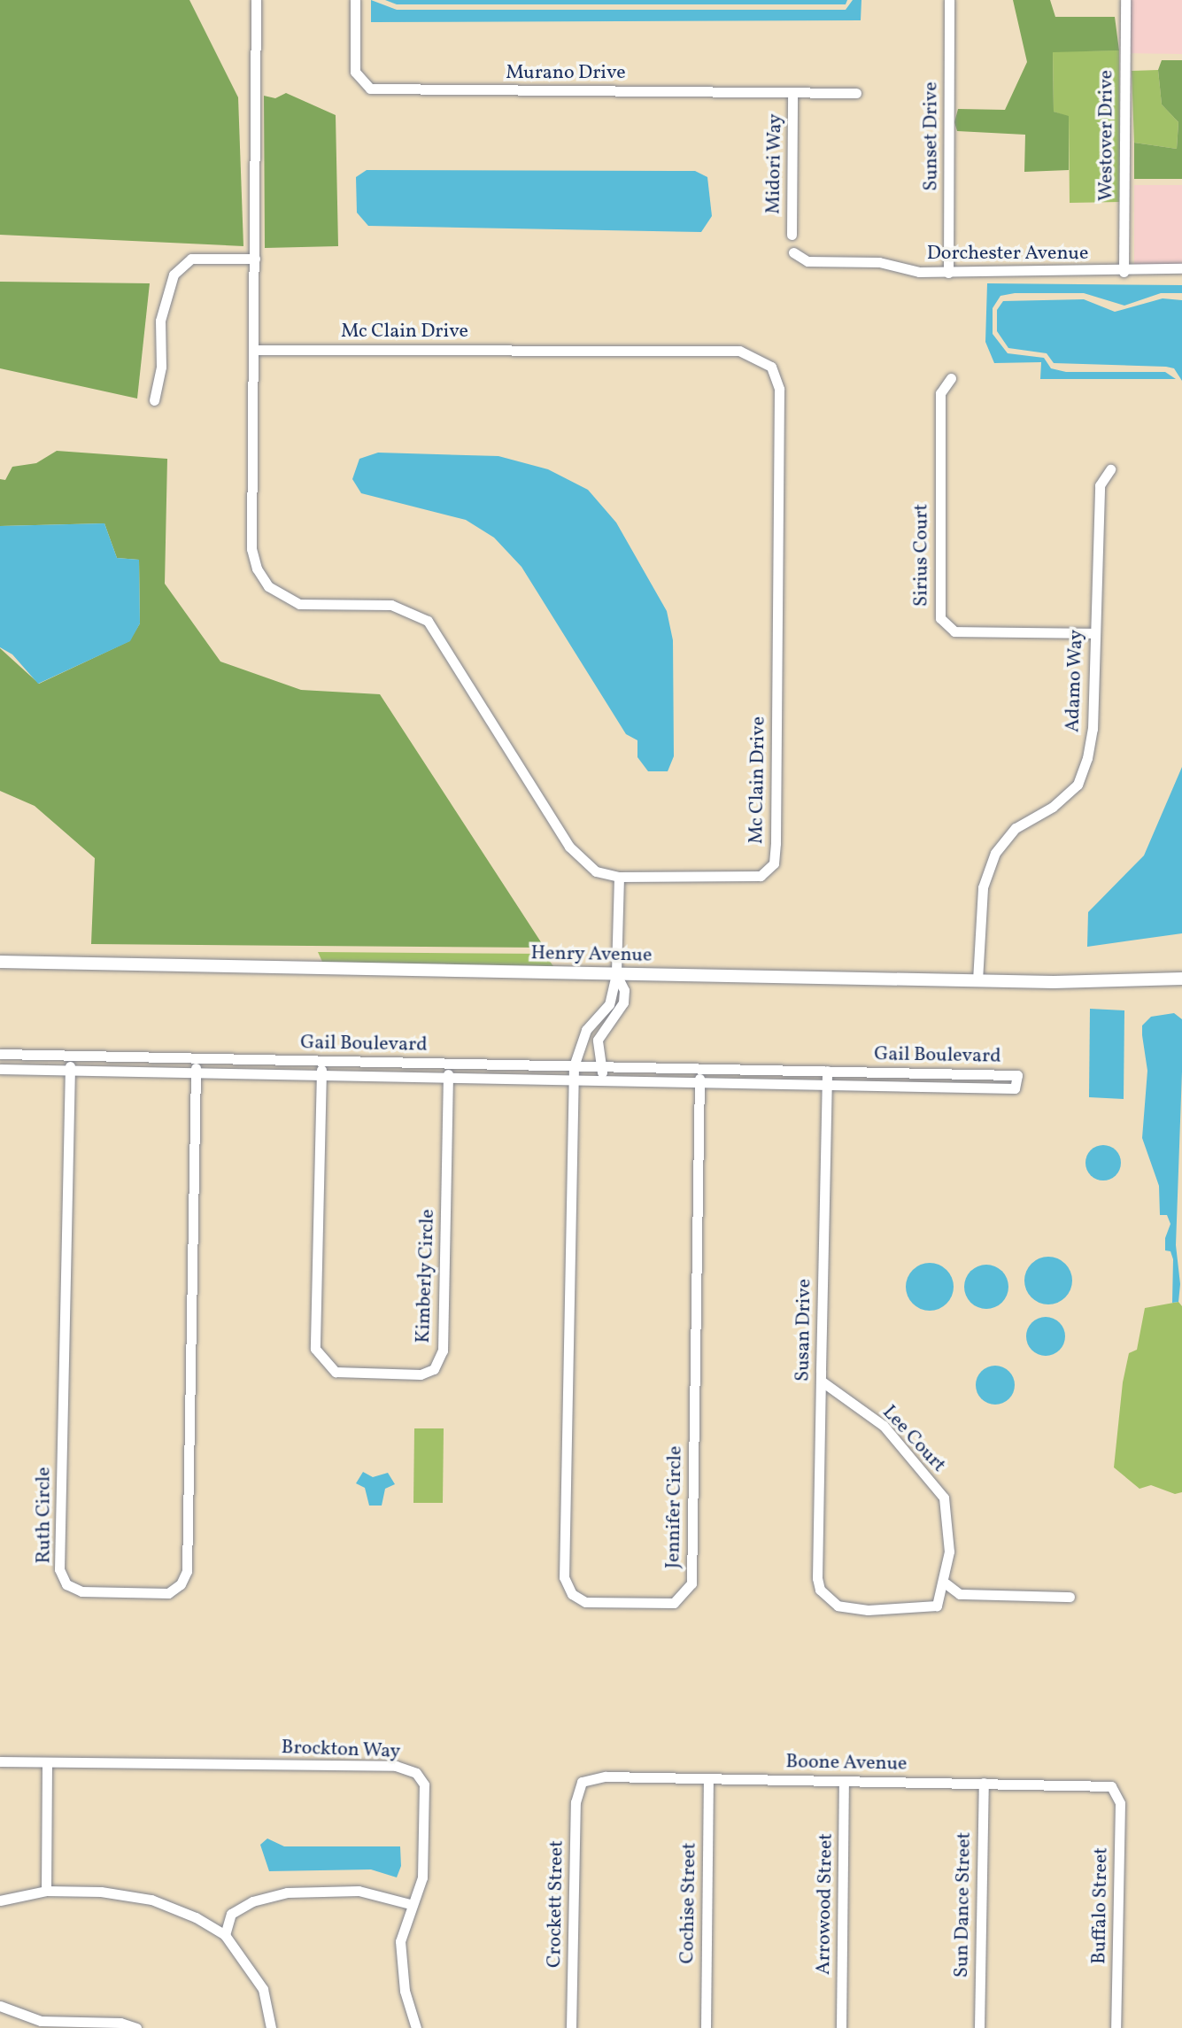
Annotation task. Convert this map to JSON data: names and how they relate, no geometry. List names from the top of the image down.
{
  "streets": {
    "street": [
      "Murano Drive",
      "Westover Drive",
      "Sunset Drive",
      "Midori Way",
      "Dorchester Avenue",
      "Mc Clain Drive",
      "Sirius Court",
      "Adamo Way",
      "Henry Avenue",
      "Gail Boulevard",
      "Kimberly Circle",
      "Susan Drive",
      "Lee Court",
      "Jennifer Circle",
      "Ruth Circle",
      "Brockton Way",
      "Boone Avenue",
      "Cochise Street",
      "Crockett Street",
      "Arrowood Street",
      "Sun Dance Street",
      "Buffalo Street"
    ]
  },
  "crossings": [
    ["Murano Drive", "Midori Way"],
    ["Westover Drive", "Dorchester Avenue"],
    ["Sunset Drive", "Dorchester Avenue"],
    ["Sirius Court", "Adamo Way"],
    ["Adamo Way", "Henry Avenue"],
    ["Henry Avenue", "Jennifer Circle"],
    ["Gail Boulevard", "Kimberly Circle"],
    ["Gail Boulevard", "Susan Drive"],
    ["Gail Boulevard", "Jennifer Circle"],
    ["Gail Boulevard", "Ruth Circle"],
    ["Susan Drive", "Lee Court"],
    ["Boone Avenue", "Cochise Street"],
    ["Boone Avenue", "Crockett Street"],
    ["Boone Avenue", "Arrowood Street"],
    ["Boone Avenue", "Sun Dance Street"],
    ["Boone Avenue", "Buffalo Street"]
  ]
}
